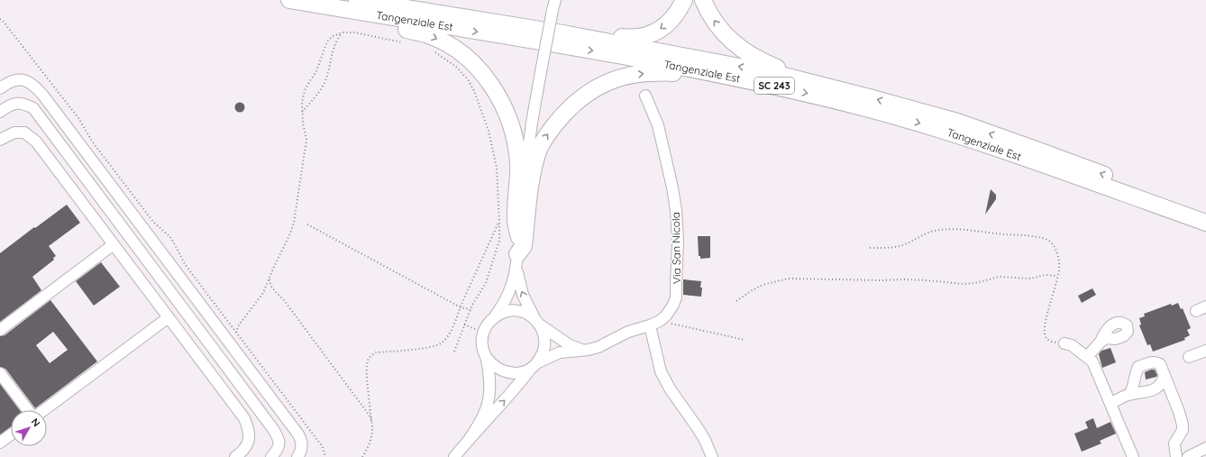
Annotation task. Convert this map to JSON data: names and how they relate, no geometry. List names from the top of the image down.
{
  "streets": {
    "highway": ["Tangenziale Est", "SC 243"],
    "street": ["Via San Nicola"]
  },
  "north": "top right"
}
